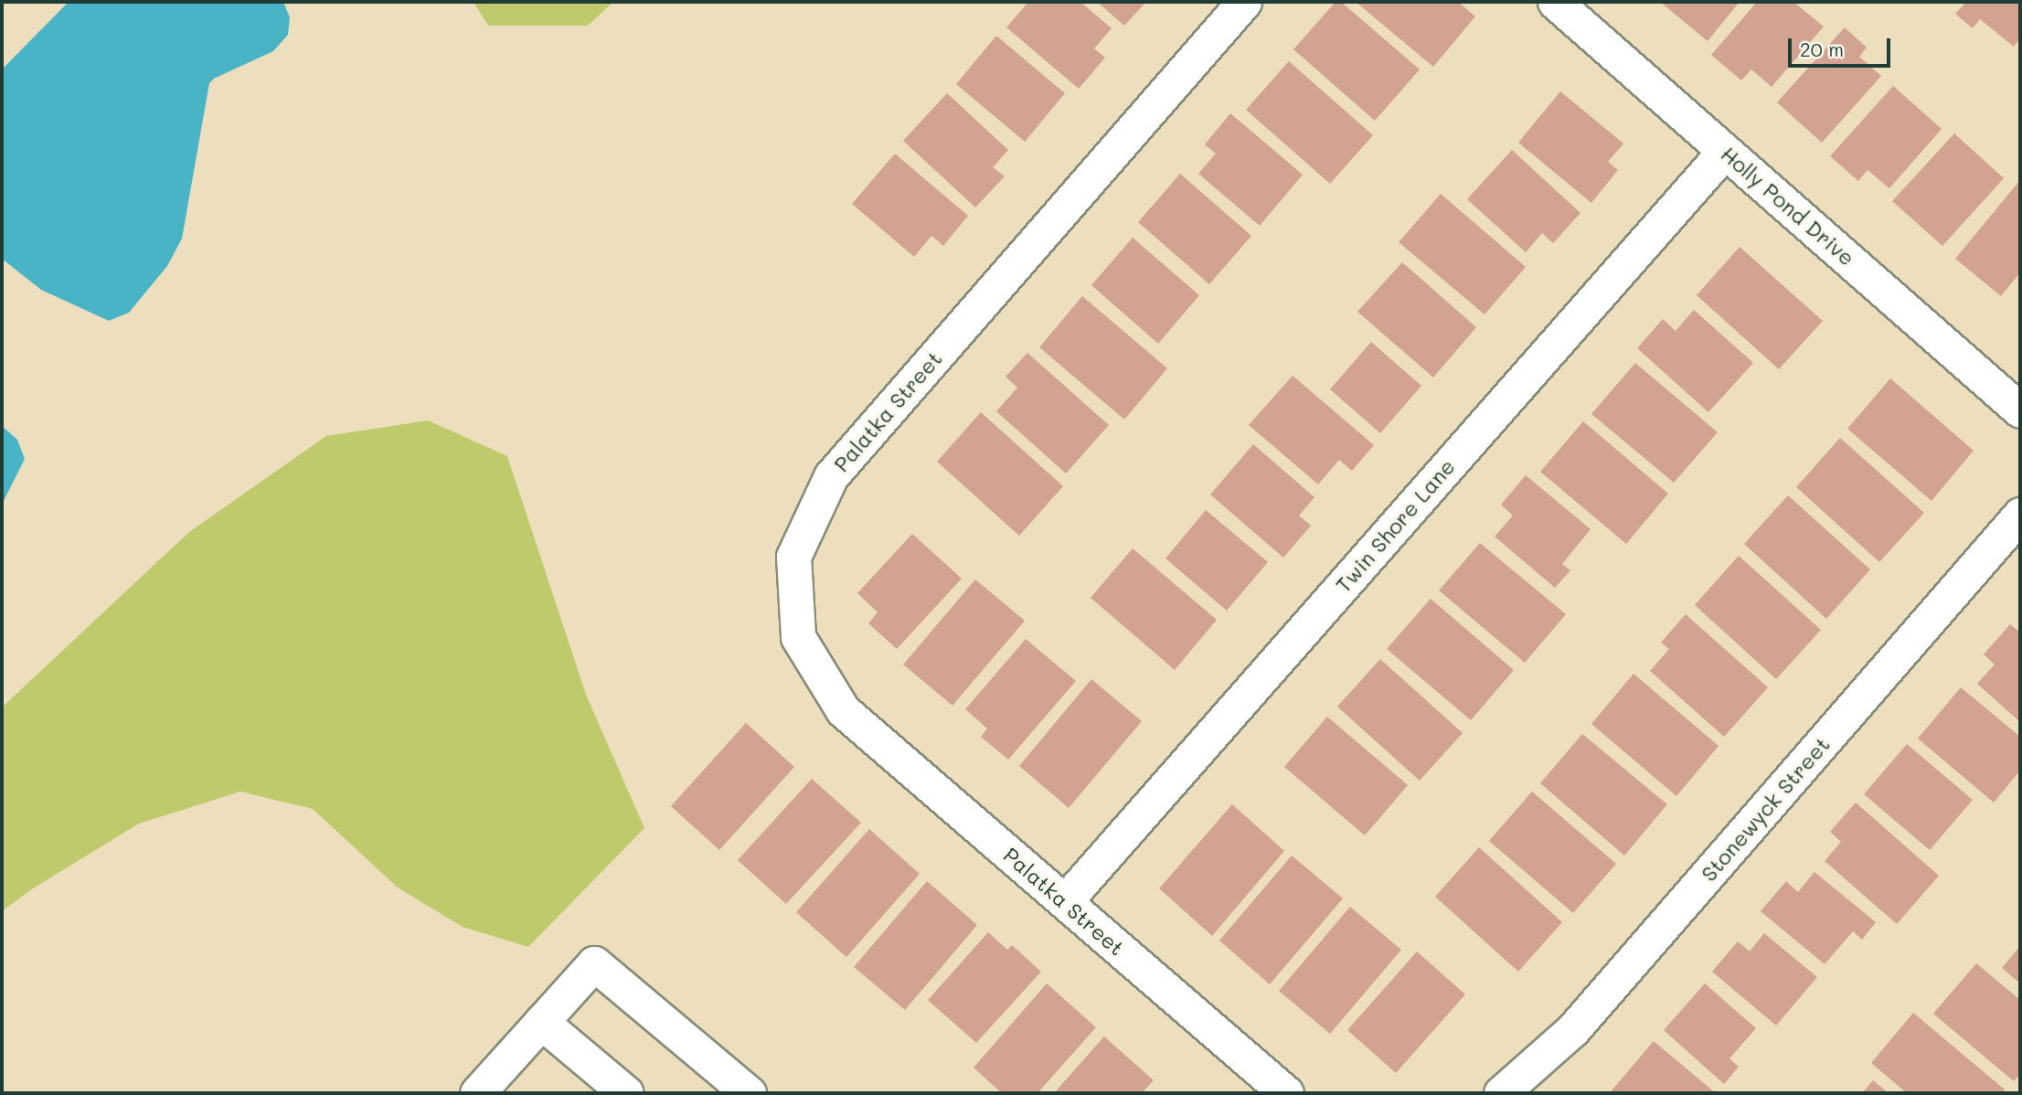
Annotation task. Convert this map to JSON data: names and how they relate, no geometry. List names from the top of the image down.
{
  "streets": {
    "street": [
      "Holly Pond Drive",
      "Palatka Street",
      "Twin Shore Lane",
      "Stonewyck Street"
    ]
  },
  "crossings": [
    ["Holly Pond Drive", "Twin Shore Lane"],
    ["Palatka Street", "Twin Shore Lane"]
  ],
  "scale_bar": "20 m"
}
